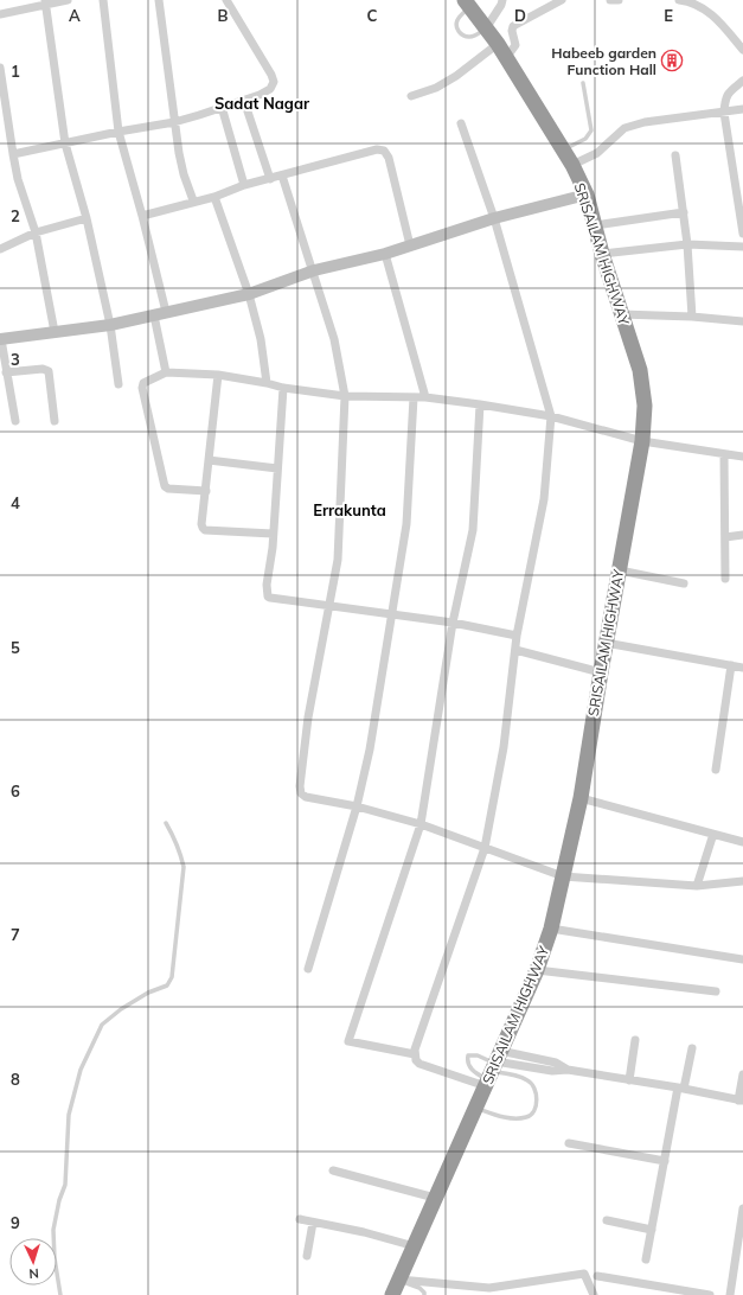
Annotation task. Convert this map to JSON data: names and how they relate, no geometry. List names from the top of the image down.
{
  "streets": {
    "highway": ["SRISAILAM HIGHWAY"]
  },
  "districts": ["Sadat Nagar", "Errakunta"],
  "places": {
    "building": ["Habeeb garden Function Hall"]
  },
  "north": "bottom",
  "grid": {
    "columns": [
      "A",
      "B",
      "C",
      "D",
      "E"
    ],
    "rows": [
      "1",
      "2",
      "3",
      "4",
      "5",
      "6",
      "7",
      "8",
      "9"
    ]
  }
}
